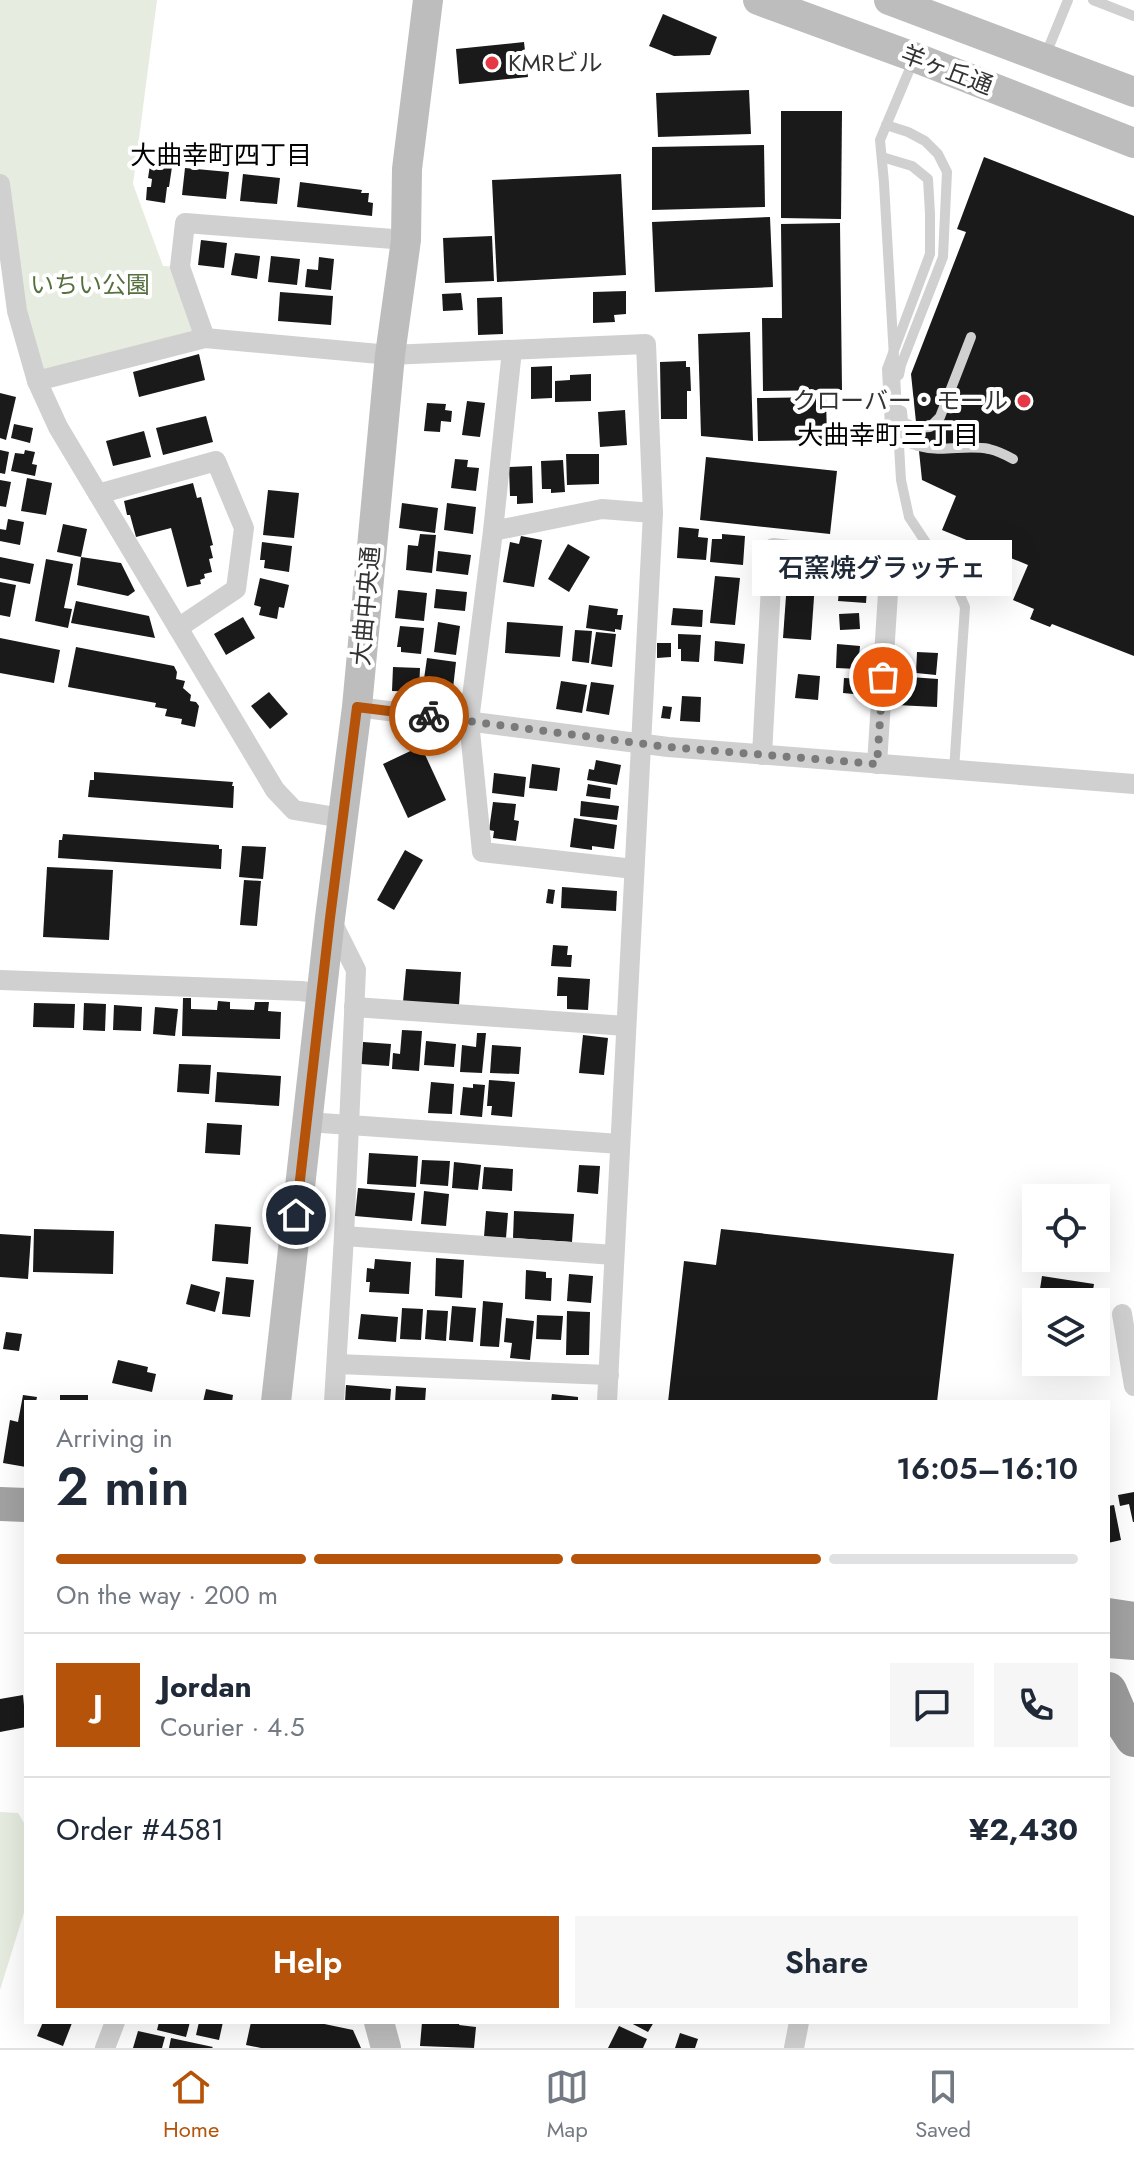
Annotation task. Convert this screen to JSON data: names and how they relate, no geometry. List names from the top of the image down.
{
  "streets": {
    "main road": ["羊ヶ丘通", "大曲中央通"]
  },
  "districts": ["大曲幸町四丁目", "大曲幸町三丁目"],
  "parks": ["いちい公園"],
  "places": ["KMRビル", "クローバー・モール", "石窯焼グラッチェ"],
  "page": {
    "bubble": "石窯焼グラッチェ",
    "heading": ["2 min", "Arriving in", "16:05–16:10"],
    "panel": [
      "Jordan",
      "Courier · 4.5",
      "Order #4581",
      "¥2,430"
    ],
    "bar": "On the way · 200 m",
    "round": "J",
    "buttons": ["Help", "Share"],
    "tabs": ["Home", "Map", "Saved"]
  }
}
